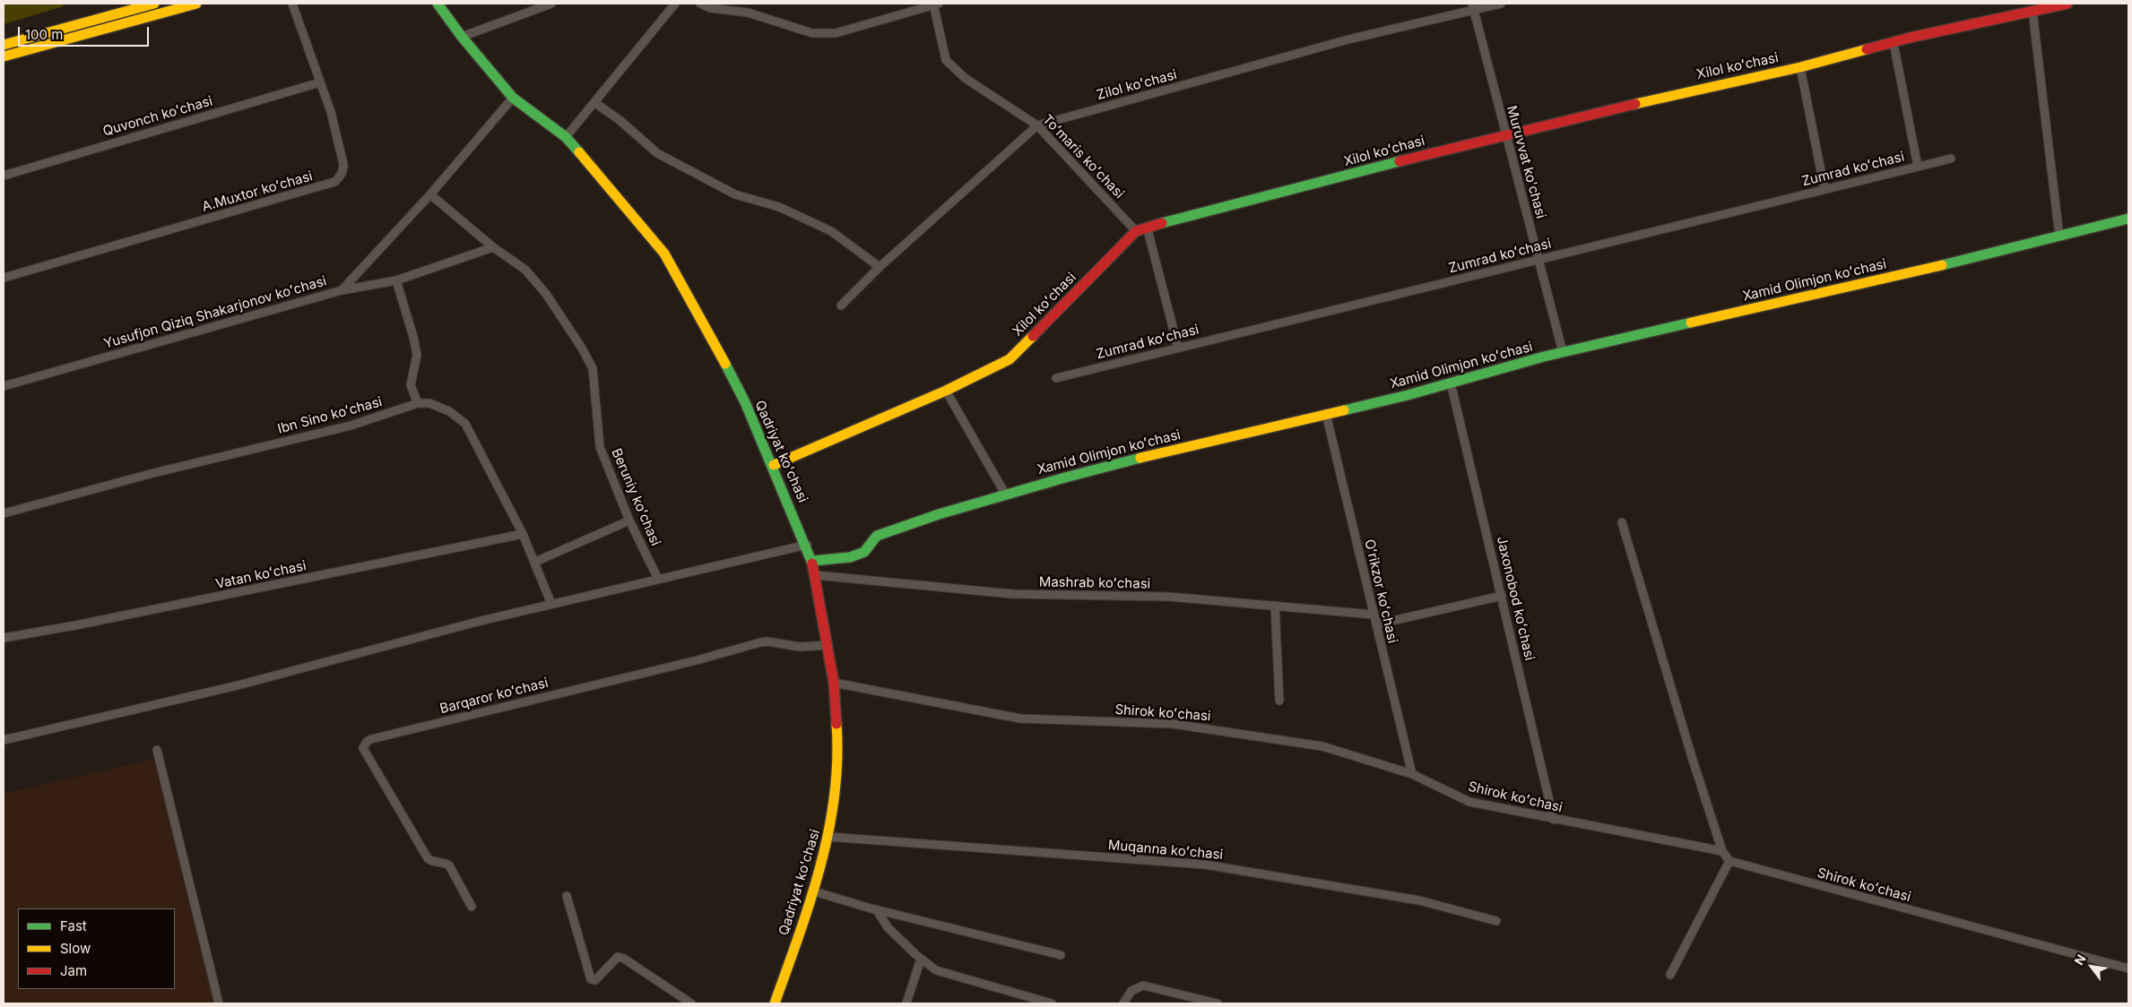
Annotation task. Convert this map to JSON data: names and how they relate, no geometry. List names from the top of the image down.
{
  "streets": {
    "street": [
      "Xilol koʻchasi",
      "Zilol koʻchasi",
      "Quvonch koʻchasi",
      "Toʻmaris koʻchasi",
      "Muruvvat ko'chasi",
      "Zumrad koʻchasi",
      "A.Muxtor koʻchasi",
      "Xamid Olimjon koʻchasi",
      "Yusufjon Qiziq Shakarjonov koʻchasi",
      "Ibn Sino koʻchasi",
      "Qadriyat ko'chasi",
      "Beruniy koʻchasi",
      "Vatan koʻchasi",
      "Mashrab koʻchasi",
      "Oʻrikzor koʻchasi",
      "Jaxonobod koʻchasi",
      "Barqaror koʻchasi",
      "Shirok koʻchasi",
      "Muqanna koʻchasi"
    ]
  },
  "crossings": [
    ["Xilol koʻchasi", "Toʻmaris koʻchasi"],
    ["Xilol koʻchasi", "Muruvvat ko'chasi"],
    ["Xilol koʻchasi", "Qadriyat ko'chasi"],
    ["Zilol koʻchasi", "Toʻmaris koʻchasi"],
    ["Zilol koʻchasi", "Muruvvat ko'chasi"],
    ["Quvonch koʻchasi", "A.Muxtor koʻchasi"],
    ["Muruvvat ko'chasi", "Zumrad koʻchasi"],
    ["Muruvvat ko'chasi", "Xamid Olimjon koʻchasi"],
    ["Xamid Olimjon koʻchasi", "Qadriyat ko'chasi"],
    ["Xamid Olimjon koʻchasi", "Oʻrikzor koʻchasi"],
    ["Xamid Olimjon koʻchasi", "Jaxonobod koʻchasi"],
    ["Yusufjon Qiziq Shakarjonov koʻchasi", "Qadriyat ko'chasi"],
    ["Yusufjon Qiziq Shakarjonov koʻchasi", "Beruniy koʻchasi"],
    ["Ibn Sino koʻchasi", "Vatan koʻchasi"],
    ["Qadriyat ko'chasi", "Mashrab koʻchasi"],
    ["Qadriyat ko'chasi", "Barqaror koʻchasi"],
    ["Qadriyat ko'chasi", "Shirok koʻchasi"],
    ["Qadriyat ko'chasi", "Muqanna koʻchasi"],
    ["Mashrab koʻchasi", "Oʻrikzor koʻchasi"],
    ["Oʻrikzor koʻchasi", "Shirok koʻchasi"],
    ["Jaxonobod koʻchasi", "Shirok koʻchasi"]
  ],
  "legend": ["Fast", "Slow", "Jam"],
  "scale_bar": "100 m",
  "north": "top left"
}
